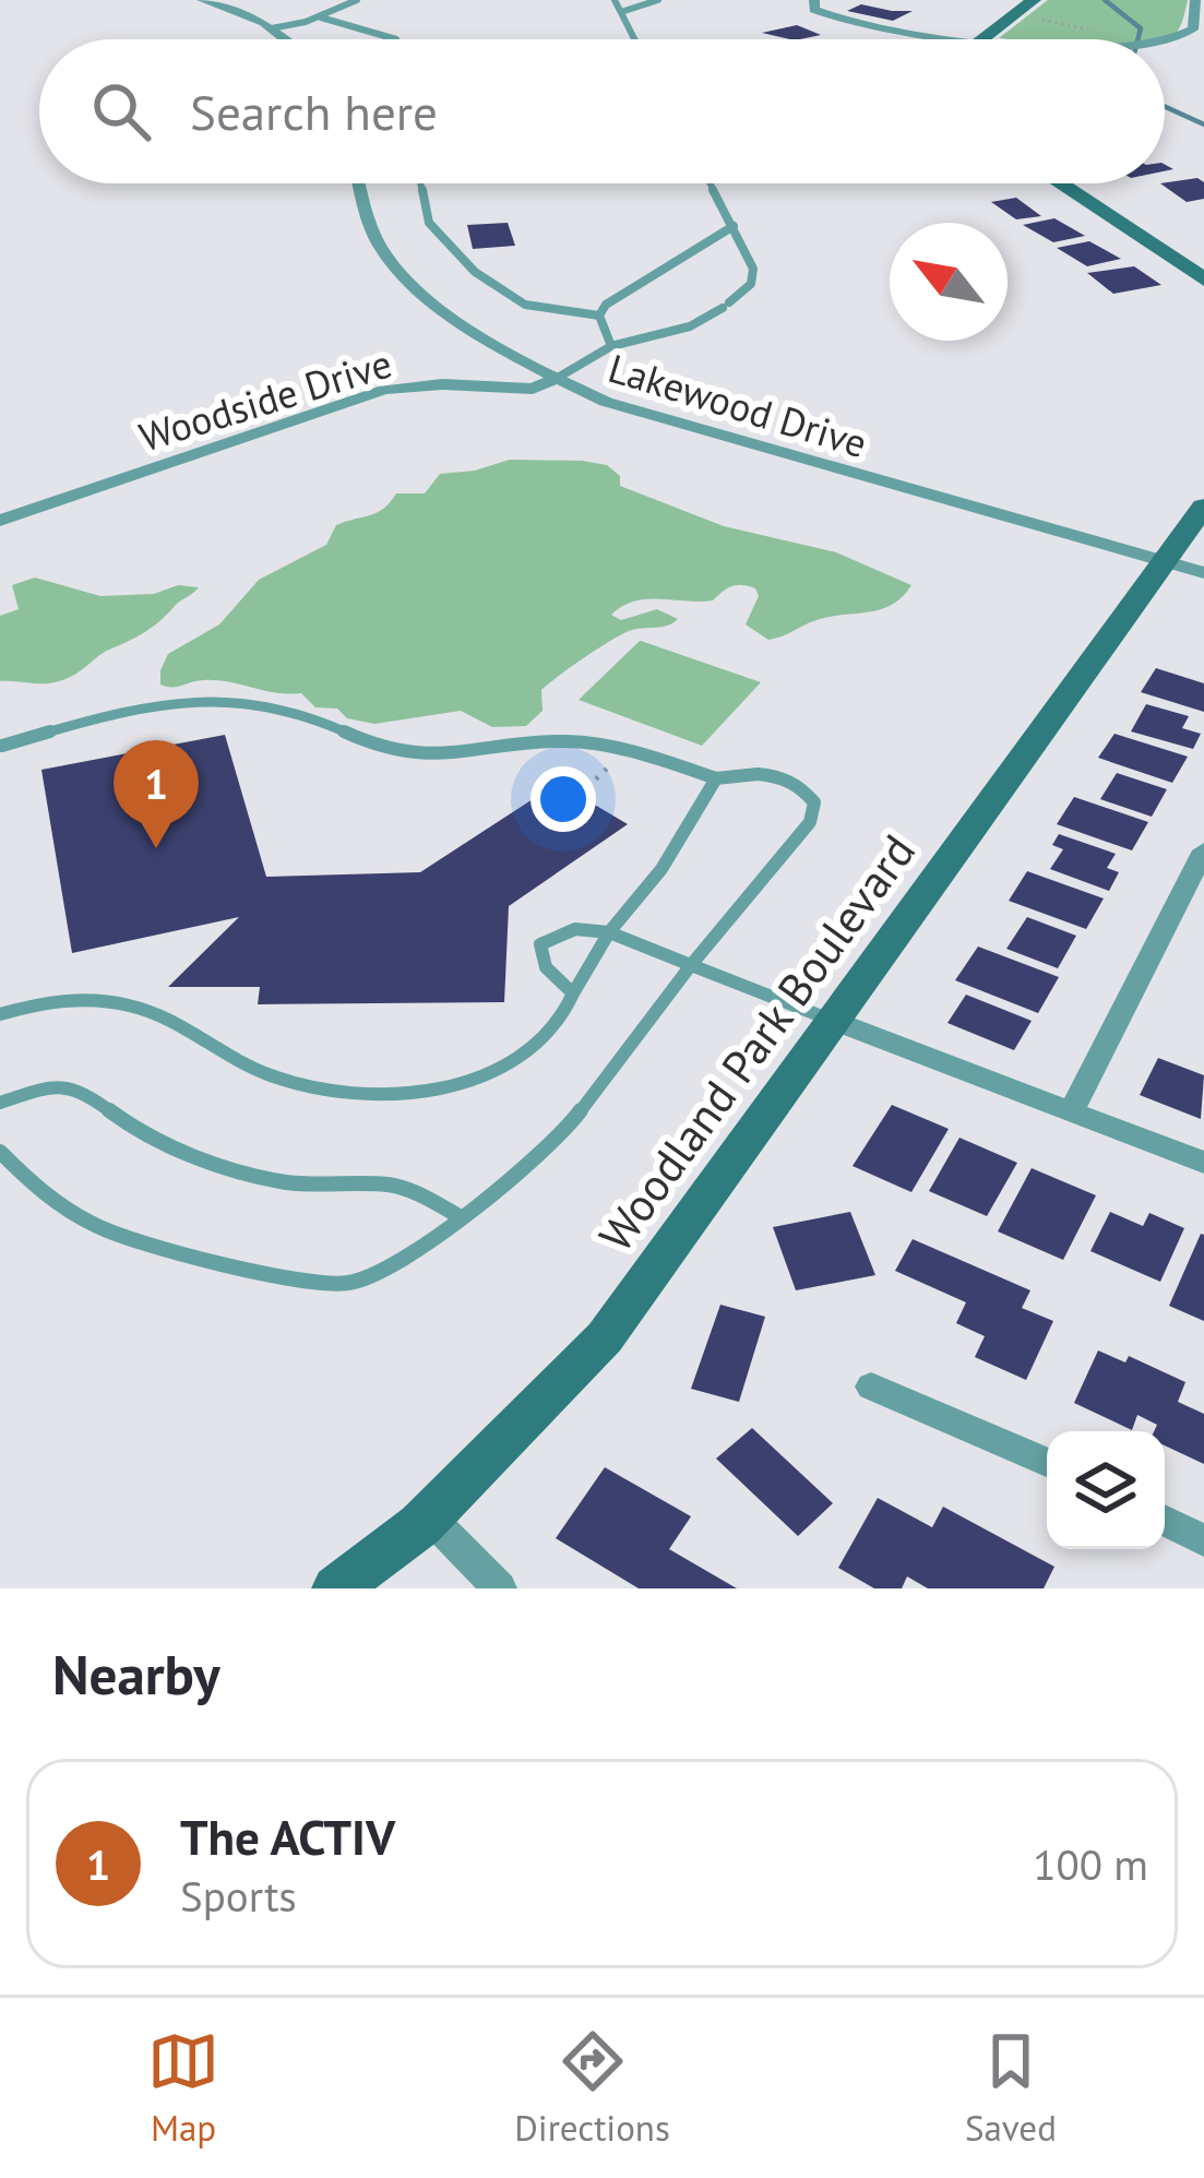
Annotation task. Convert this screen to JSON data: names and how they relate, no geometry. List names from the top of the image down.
{
  "streets": {
    "street": ["Woodside Drive", "Lakewood Drive", "Woodland Park Boulevard"]
  },
  "crossings": [
    ["Woodside Drive", "Lakewood Drive"],
    ["Lakewood Drive", "Woodland Park Boulevard"]
  ],
  "north": "top left",
  "page": {
    "search": "Search here",
    "pins": "1",
    "heading": "Nearby",
    "list": [
      {
        "mark": "1",
        "name": "The ACTIV",
        "note": "Sports",
        "value": "100 m"
      }
    ],
    "nav": ["Map", "Directions", "Saved"]
  }
}
